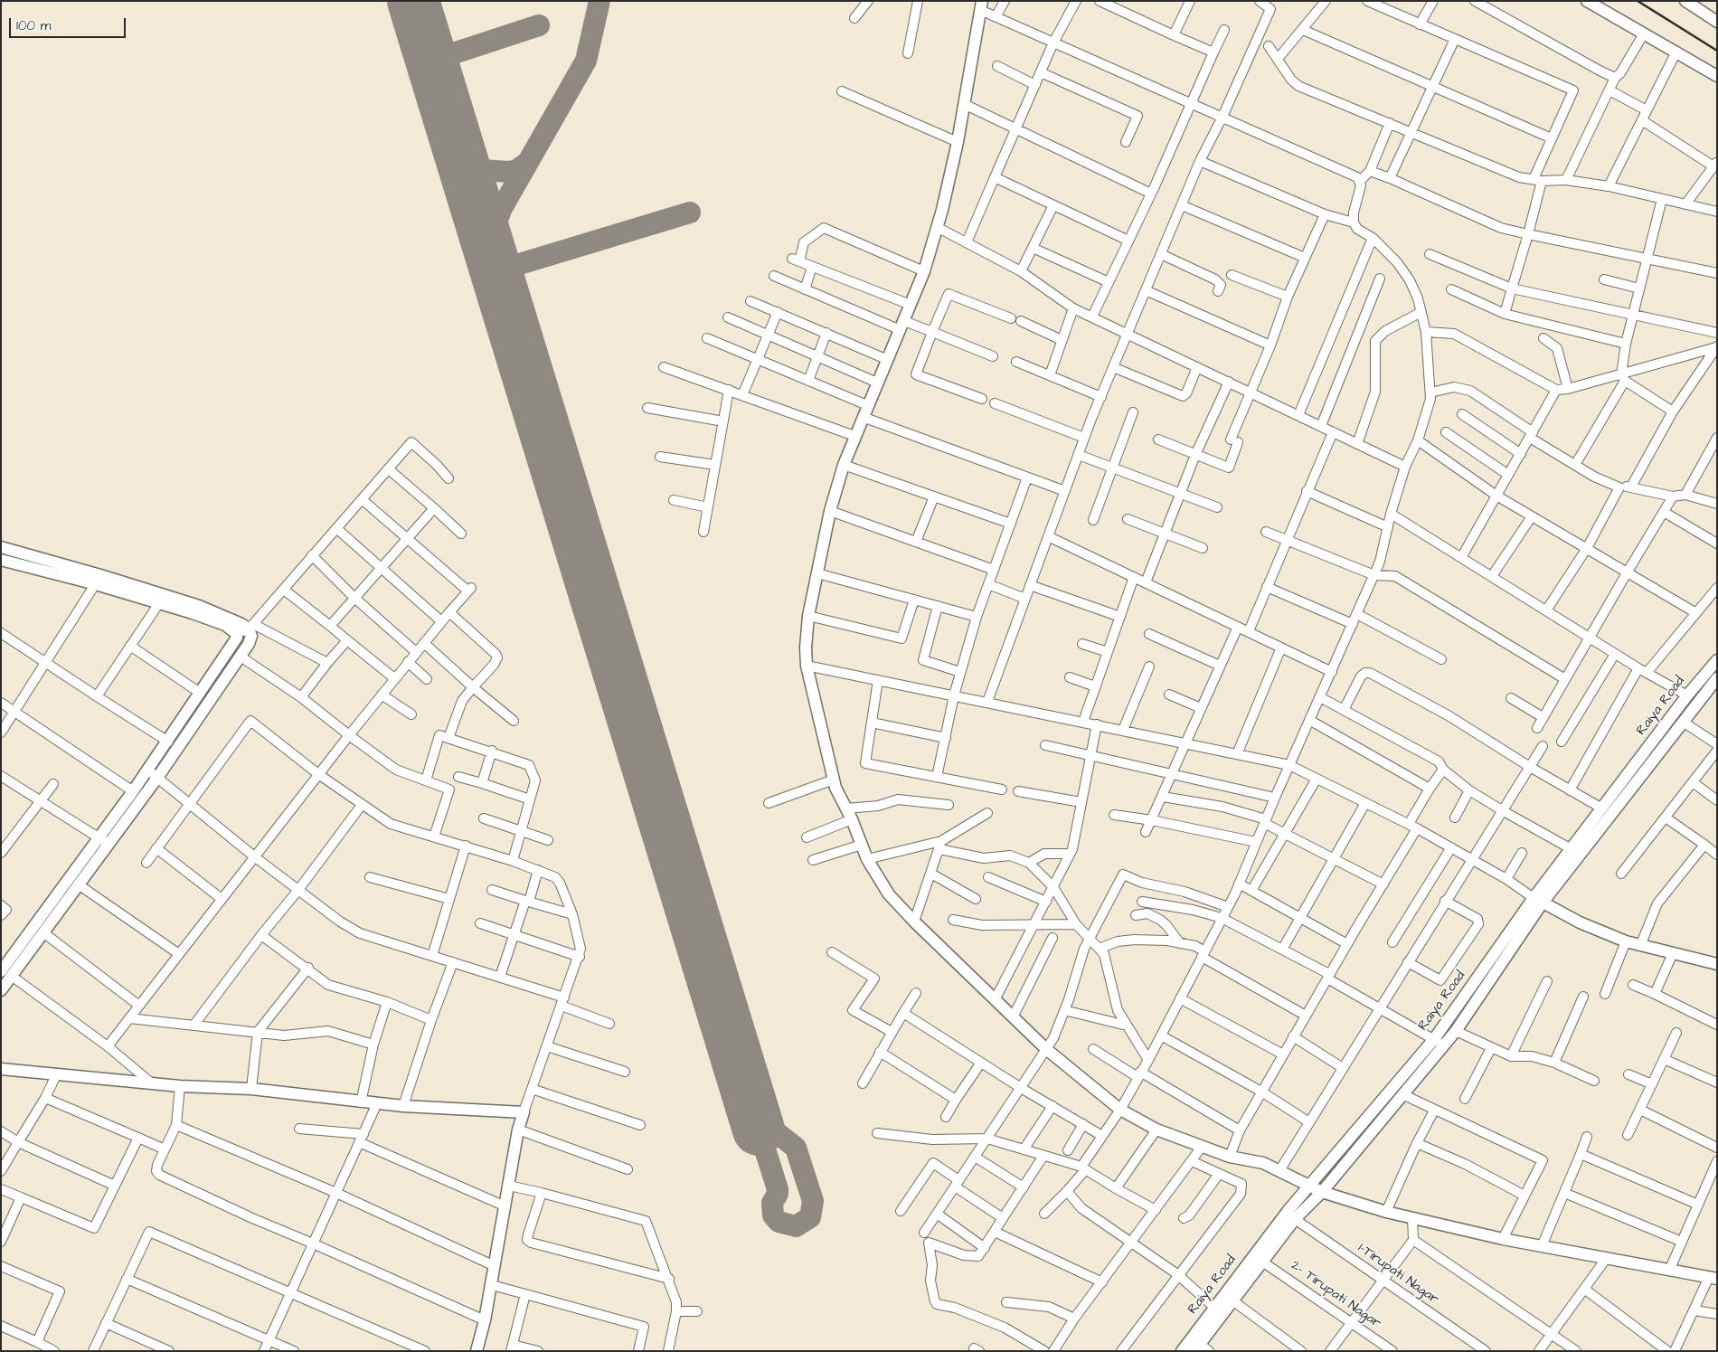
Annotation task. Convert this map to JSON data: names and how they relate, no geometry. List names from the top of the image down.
{
  "streets": {
    "street": ["Raiya Road", "1-Tirupati Nagar", "2- Tirupati Nagar"]
  },
  "crossings": [
    ["Raiya Road", "1-Tirupati Nagar"],
    ["Raiya Road", "2- Tirupati Nagar"]
  ],
  "scale_bar": "100 m"
}
